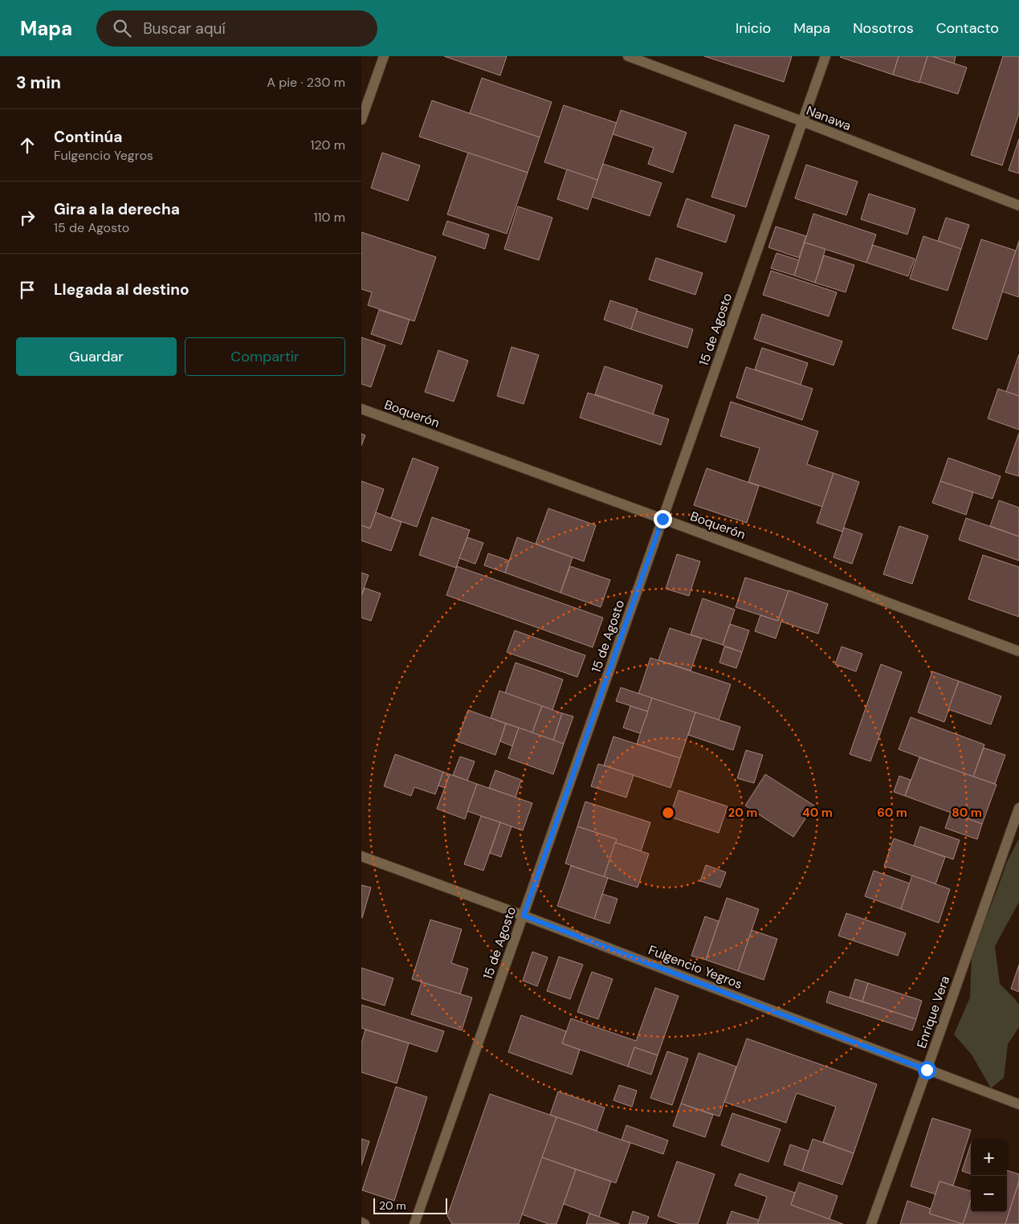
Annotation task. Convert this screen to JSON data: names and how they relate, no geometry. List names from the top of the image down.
{
  "streets": {
    "street": [
      "Nanawa",
      "15 de Agosto",
      "Boquerón",
      "Fulgencio Yegros",
      "Enrique Vera"
    ]
  },
  "crossings": [
    ["Nanawa", "15 de Agosto"],
    ["15 de Agosto", "Boquerón"],
    ["15 de Agosto", "Fulgencio Yegros"],
    ["Fulgencio Yegros", "Enrique Vera"]
  ],
  "scale_bar": "20 m",
  "page": {
    "header": "Mapa",
    "search": "Buscar aquí",
    "nav": [
      "Inicio",
      "Mapa",
      "Nosotros",
      "Contacto"
    ],
    "heading": ["3 min", "A pie · 230 m"],
    "list": [
      ["Continúa", "Fulgencio Yegros", "120 m"],
      ["Gira a la derecha", "15 de Agosto", "110 m"],
      "Llegada al destino"
    ],
    "buttons": ["Guardar", "Compartir"],
    "map_buttons": ["+", "−"],
    "scale": "20 m"
  },
  "rings": [
    "20 m",
    "40 m",
    "60 m",
    "80 m"
  ]
}
